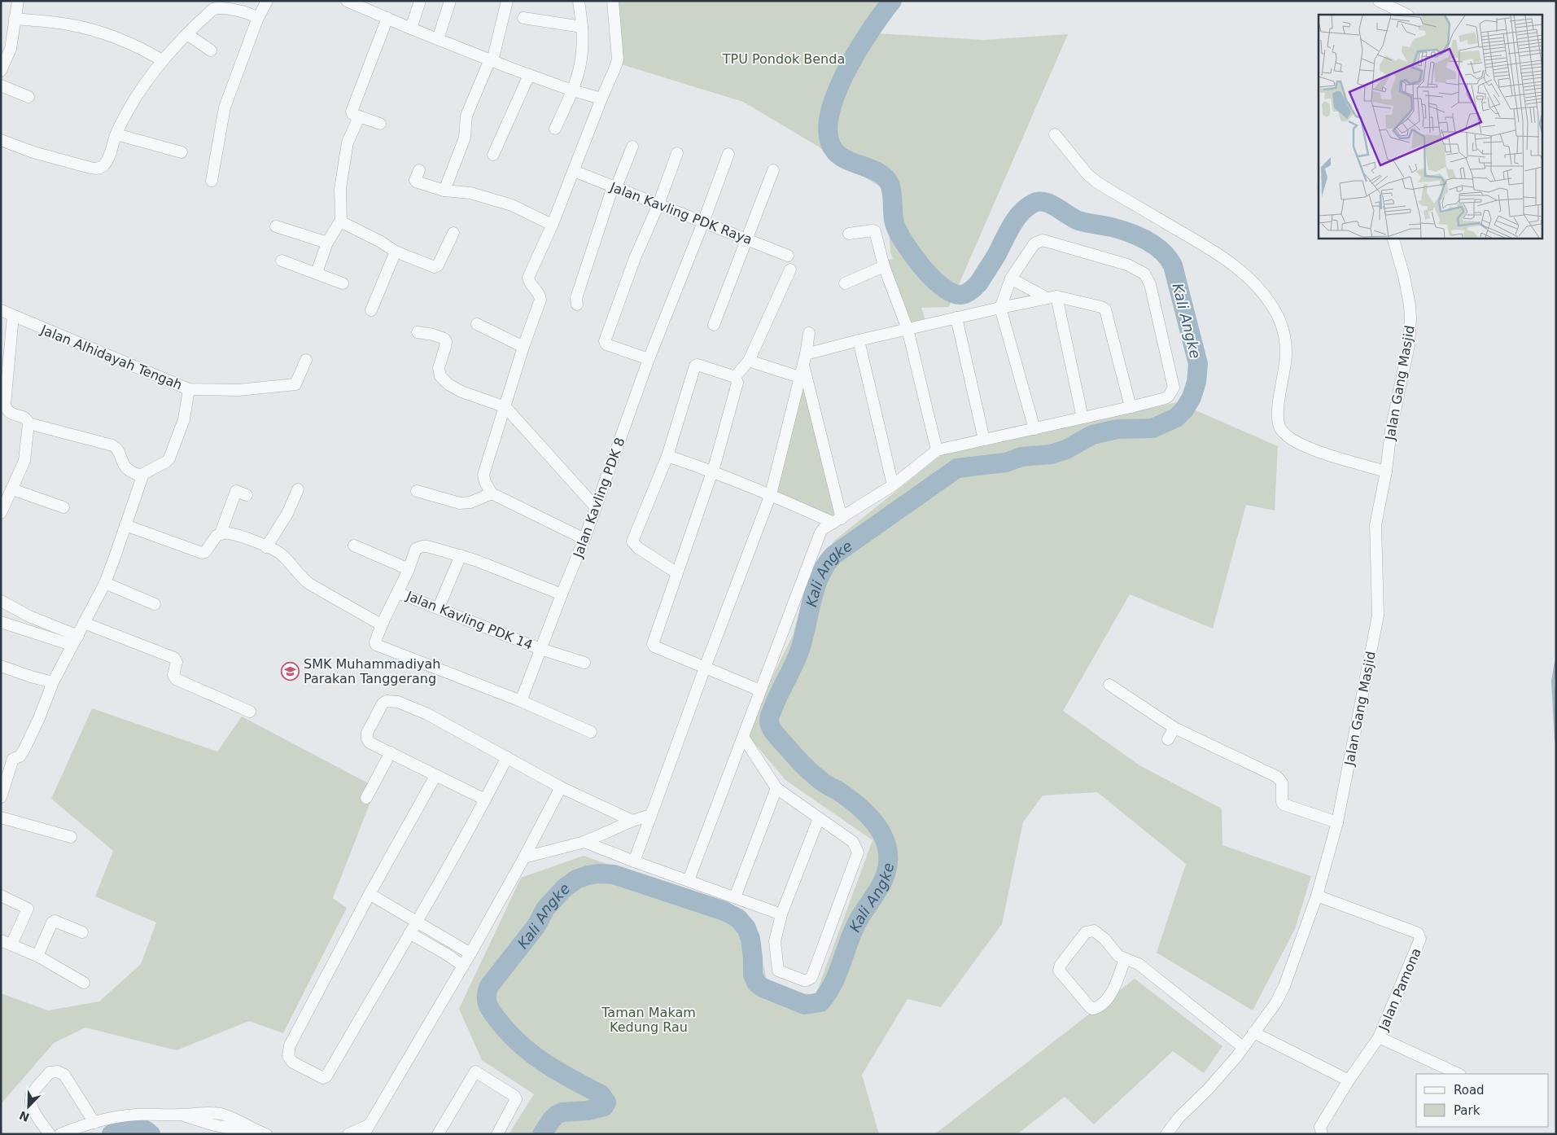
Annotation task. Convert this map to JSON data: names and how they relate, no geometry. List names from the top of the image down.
{
  "streets": {
    "street": [
      "Jalan Kavling PDK Raya",
      "Jalan Alhidayah Tengah",
      "Jalan Gang Masjid",
      "Jalan Kavling PDK 8",
      "Jalan Kavling PDK 14",
      "Jalan Pamona"
    ]
  },
  "crossings": [
    ["Jalan Kavling PDK Raya", "Jalan Kavling PDK 8"],
    ["Jalan Gang Masjid", "Jalan Pamona"],
    ["Jalan Kavling PDK 8", "Jalan Kavling PDK 14"]
  ],
  "water": ["Kali Angke"],
  "parks": ["TPU Pondok Benda", "Taman Makam Kedung Rau"],
  "places": {
    "school or university": ["SMK Muhammadiyah Parakan Tanggerang"]
  },
  "legend": ["Road", "Park"],
  "north": "bottom left"
}
